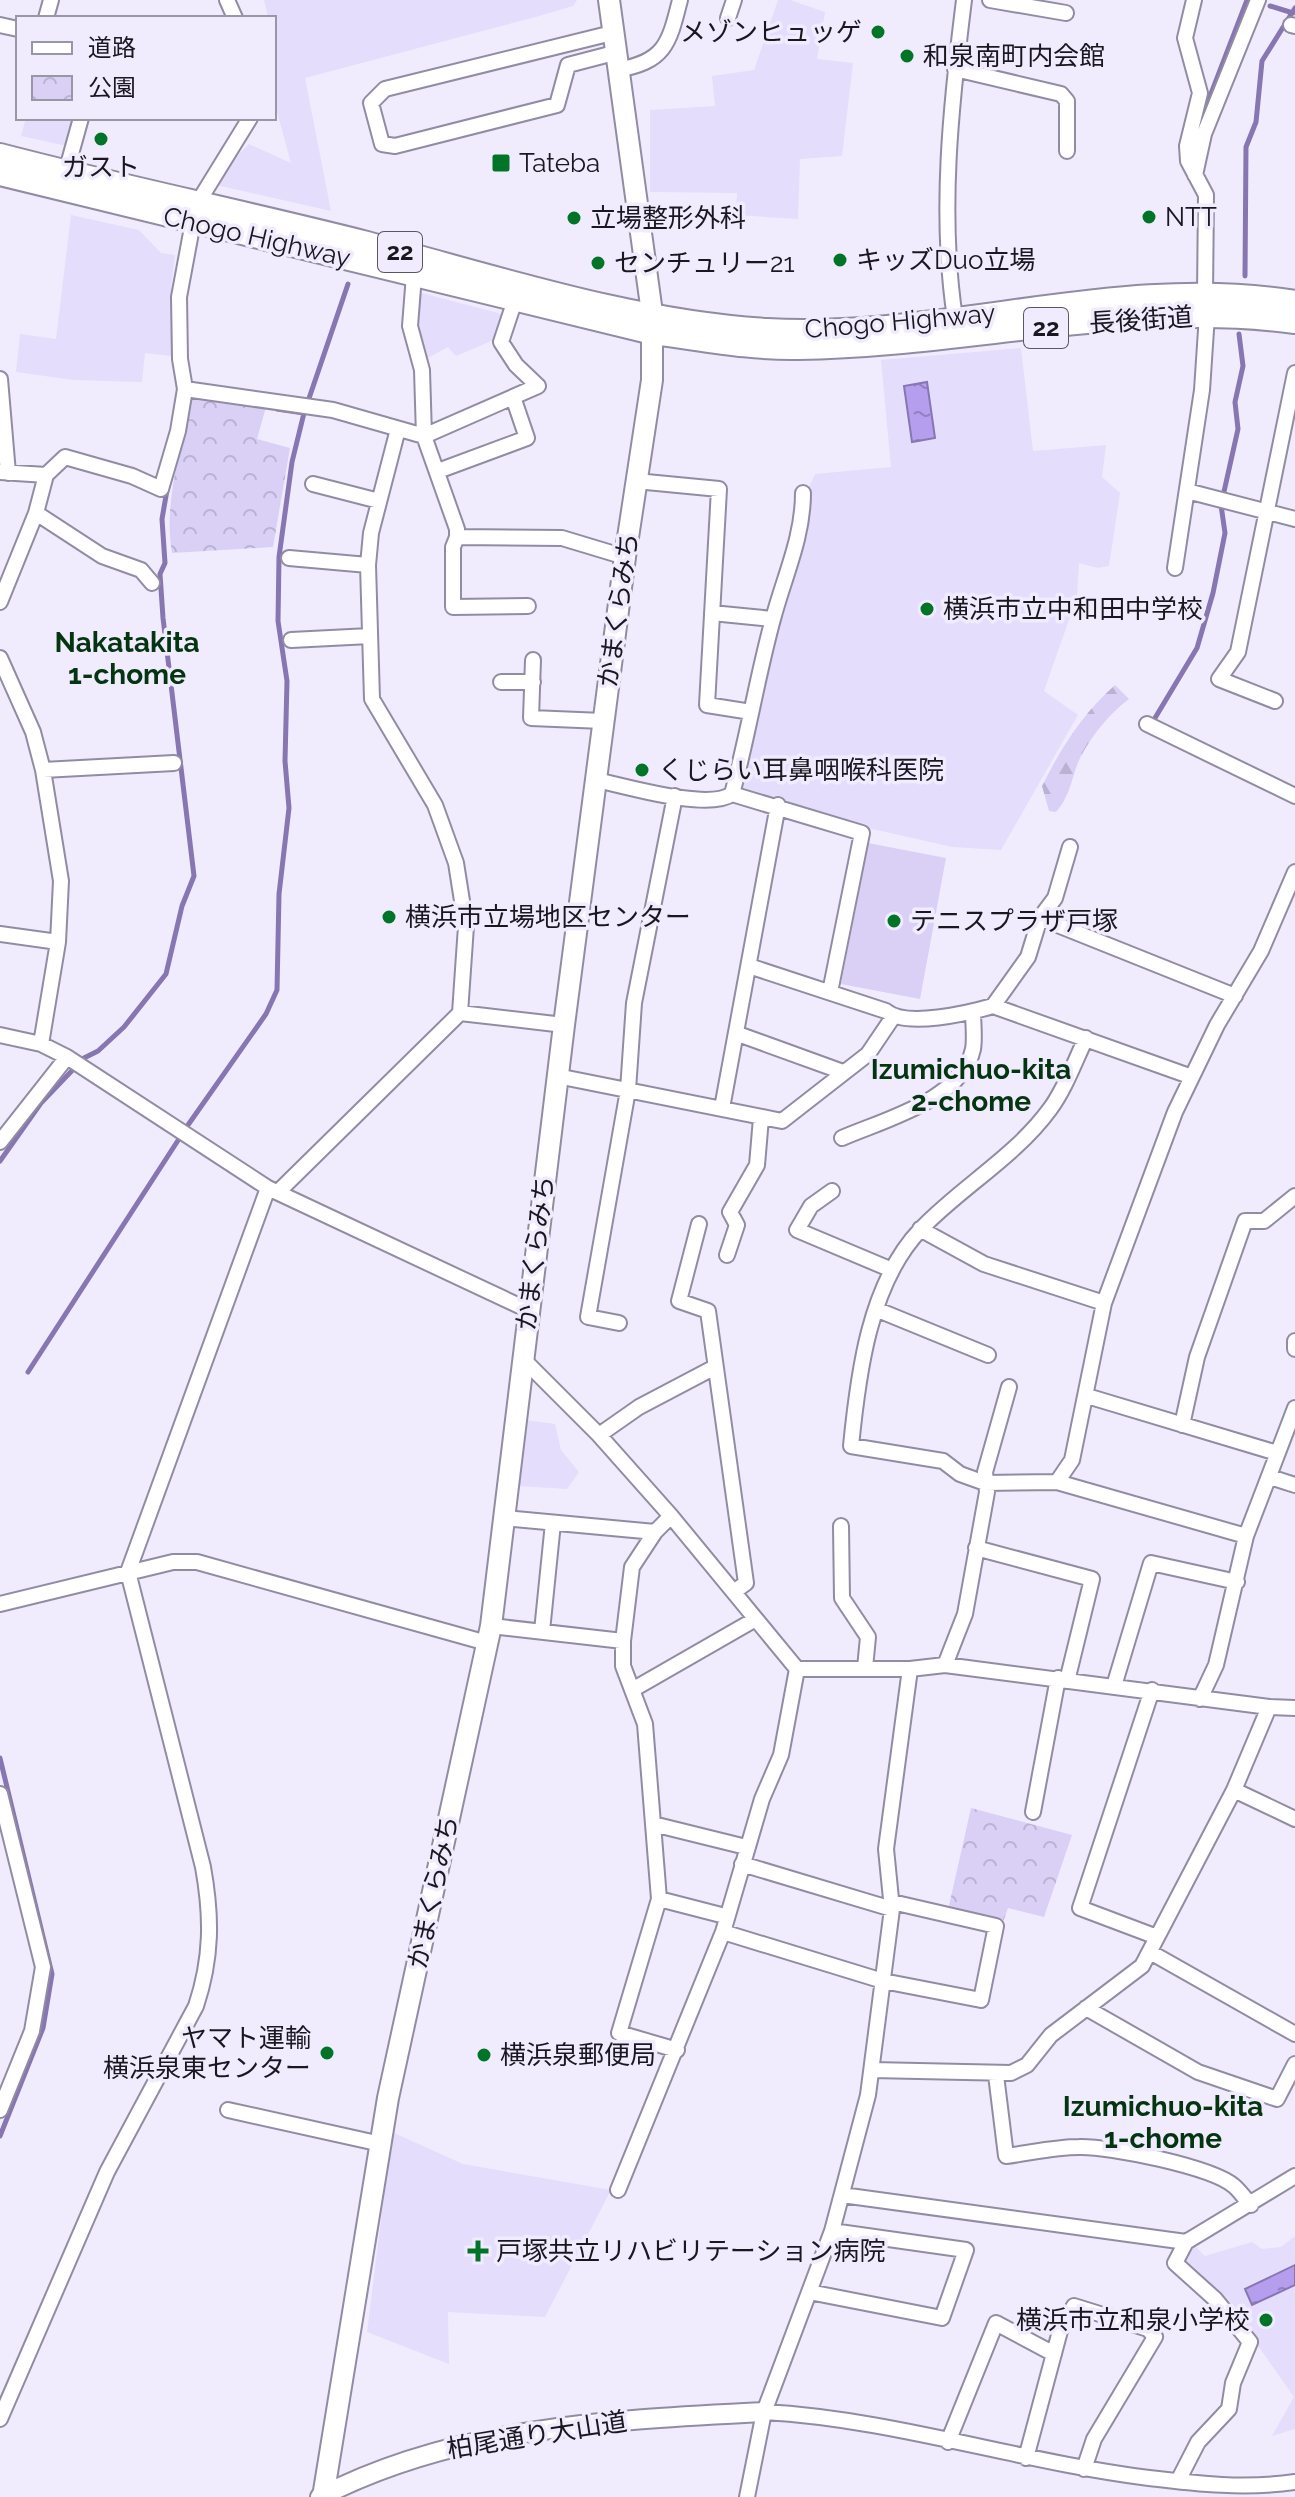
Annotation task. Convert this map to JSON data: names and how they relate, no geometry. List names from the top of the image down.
{
  "streets": {
    "main road": [
      "Chogo Highway",
      "22",
      "長後街道",
      "かまくらみち"
    ],
    "street": ["柏尾通り大山道"]
  },
  "crossings": [
    ["Chogo Highway", "長後街道"],
    ["Chogo Highway", "かまくらみち"],
    ["長後街道", "かまくらみち"],
    ["かまくらみち", "柏尾通り大山道"]
  ],
  "districts": ["Nakatakita 1-chome", "Izumichuo-kita 2-chome", "Izumichuo-kita 1-chome"],
  "places": {
    "other": [
      "メゾンヒュッゲ",
      "和泉南町内会館",
      "ガスト",
      "NTT",
      "立場整形外科",
      "キッズDuo立場",
      "センチュリー21",
      "横浜市立中和田中学校",
      "くじらい耳鼻咽喉科医院",
      "横浜市立場地区センター",
      "テニスプラザ戸塚",
      "ヤマト運輸 横浜泉東センター",
      "横浜泉郵便局",
      "横浜市立和泉小学校"
    ],
    "transit": ["Tateba"],
    "health": ["戸塚共立リハビリテーション病院"]
  },
  "legend": ["道路", "公園"]
}
